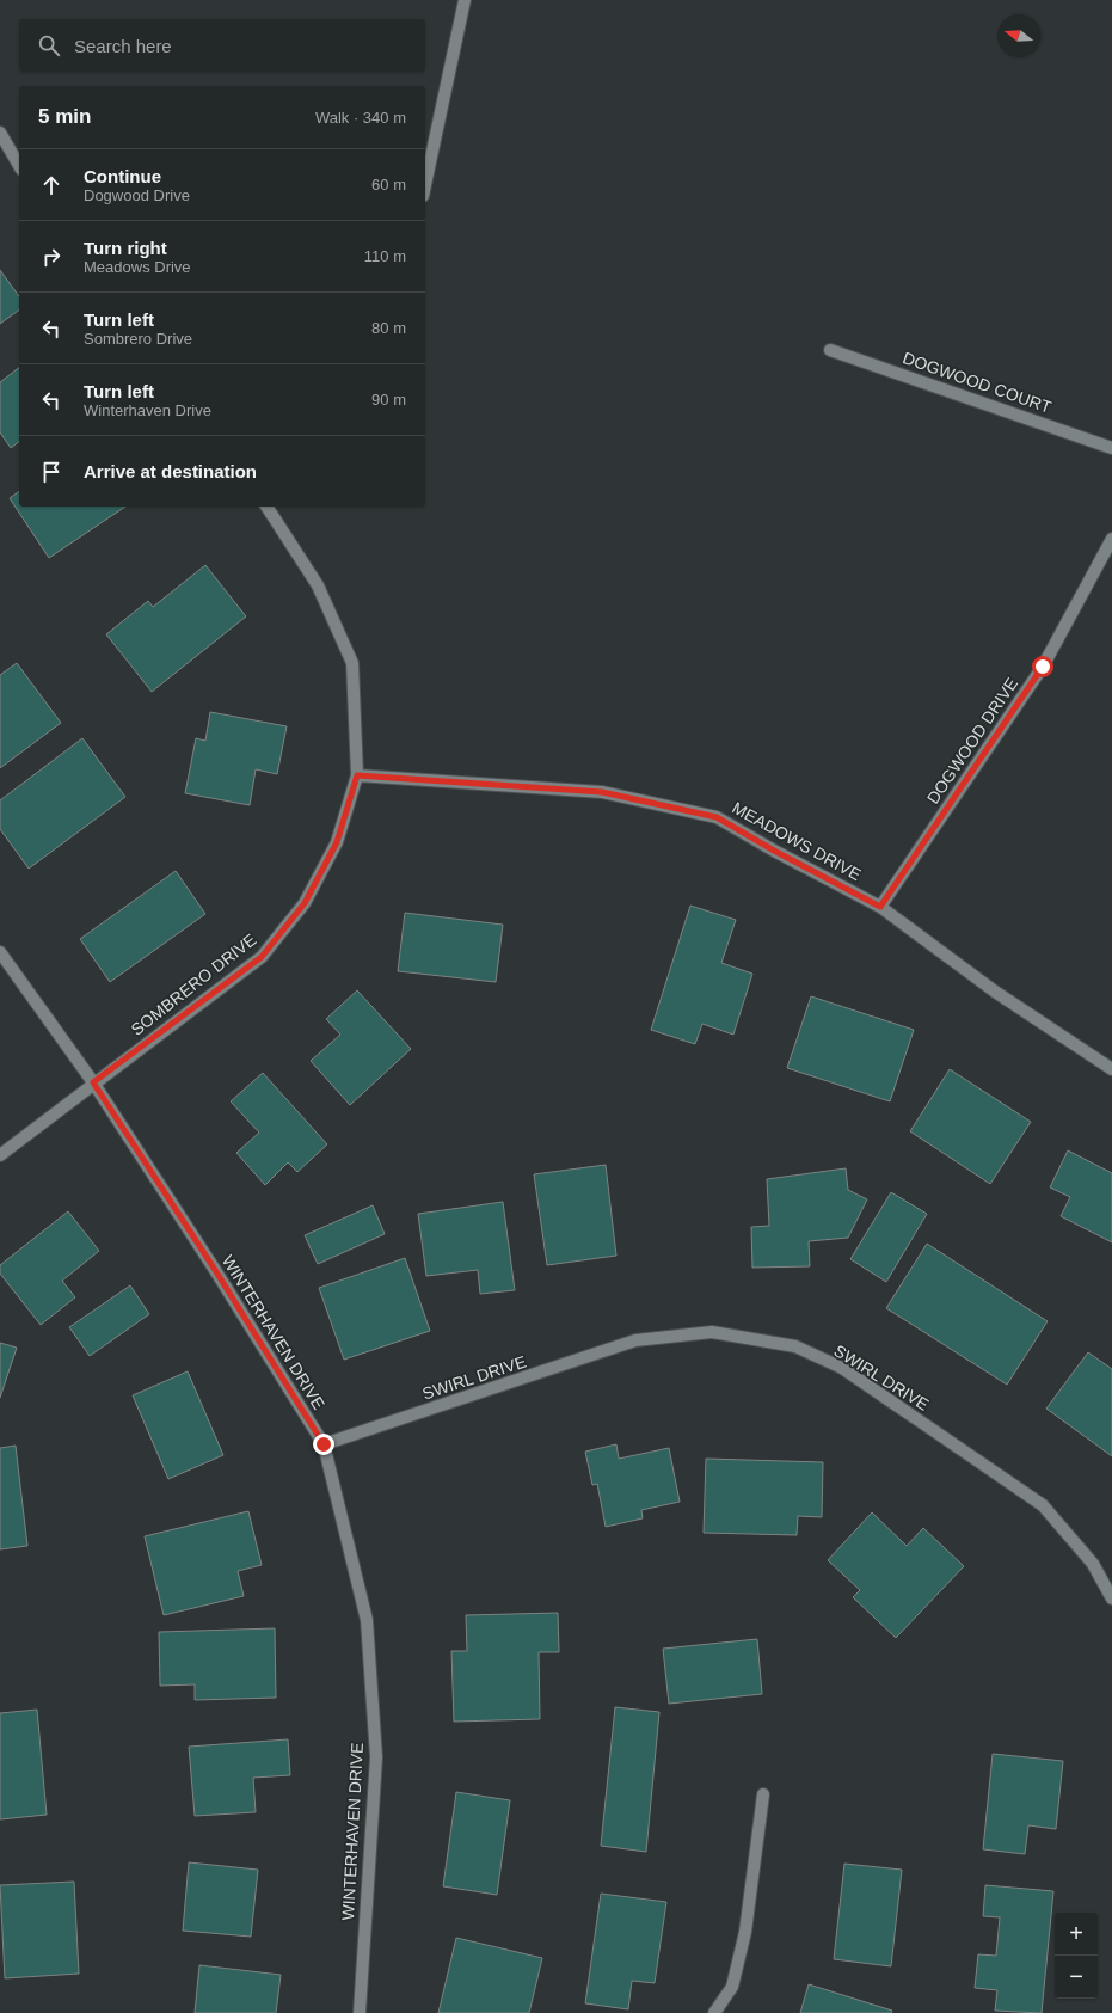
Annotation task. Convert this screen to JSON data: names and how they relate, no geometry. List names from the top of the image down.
{
  "streets": {
    "street": [
      "DOGWOOD COURT",
      "DOGWOOD DRIVE",
      "MEADOWS DRIVE",
      "SOMBRERO DRIVE",
      "WINTERHAVEN DRIVE",
      "SWIRL DRIVE"
    ]
  },
  "crossings": [
    ["DOGWOOD DRIVE", "MEADOWS DRIVE"],
    ["MEADOWS DRIVE", "SOMBRERO DRIVE"],
    ["SOMBRERO DRIVE", "WINTERHAVEN DRIVE"],
    ["WINTERHAVEN DRIVE", "SWIRL DRIVE"]
  ],
  "north": "left",
  "page": {
    "search": "Search here",
    "heading": ["5 min", "Walk · 340 m"],
    "list": [
      ["Continue", "Dogwood Drive", "60 m"],
      ["Turn right", "Meadows Drive", "110 m"],
      ["Turn left", "Sombrero Drive", "80 m"],
      ["Turn left", "Winterhaven Drive", "90 m"],
      "Arrive at destination"
    ],
    "map_buttons": ["+", "−"]
  }
}
